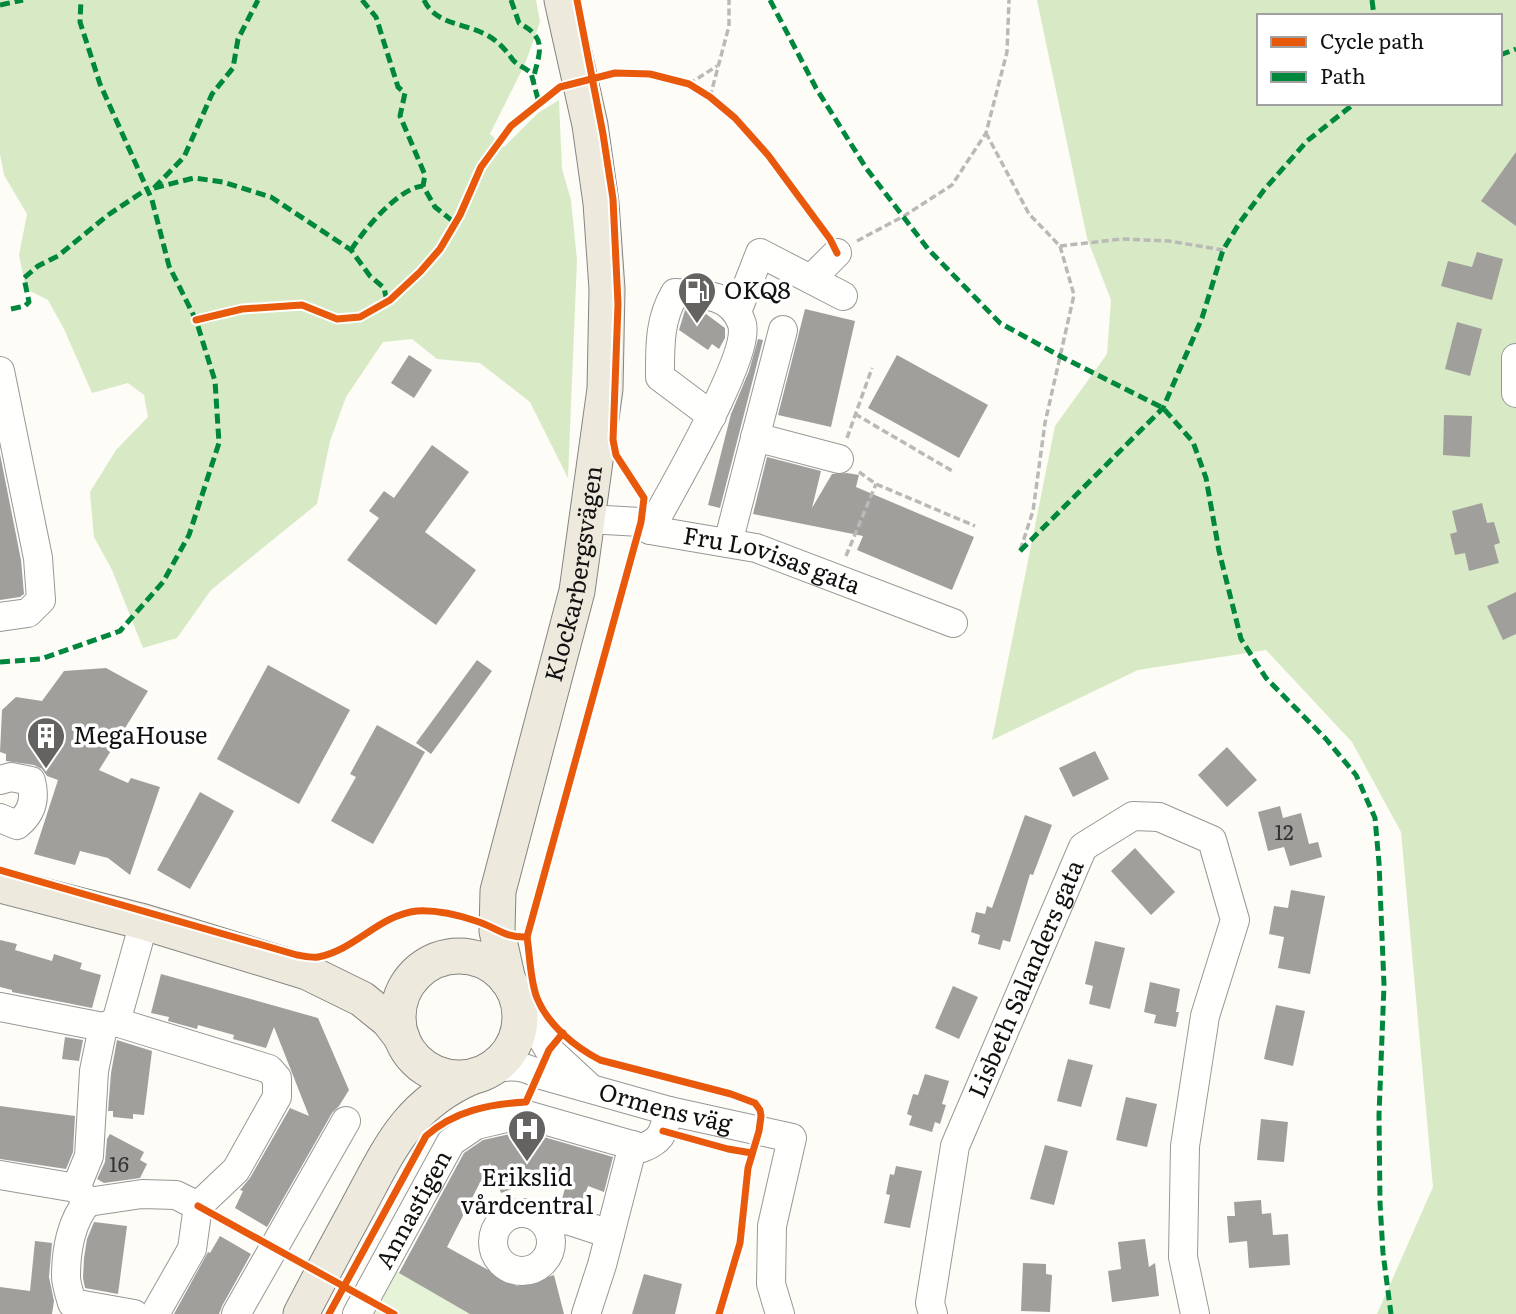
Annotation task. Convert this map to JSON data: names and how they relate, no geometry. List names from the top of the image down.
{
  "streets": {
    "main road": ["Klockarbergsvägen"],
    "street": [
      "Fru Lovisas gata",
      "Lisbeth Salanders gata",
      "Ormens väg",
      "Annastigen"
    ]
  },
  "crossings": [
    ["Fru Lovisas gata", "Klockarbergsvägen"],
    ["Klockarbergsvägen", "Ormens väg"]
  ],
  "places": {
    "fuel station": ["OKQ8"],
    "building": ["MegaHouse"],
    "hospital": ["Erikslid vårdcentral"]
  },
  "house_numbers": ["12", "16"],
  "legend": ["Cycle path", "Path"]
}
